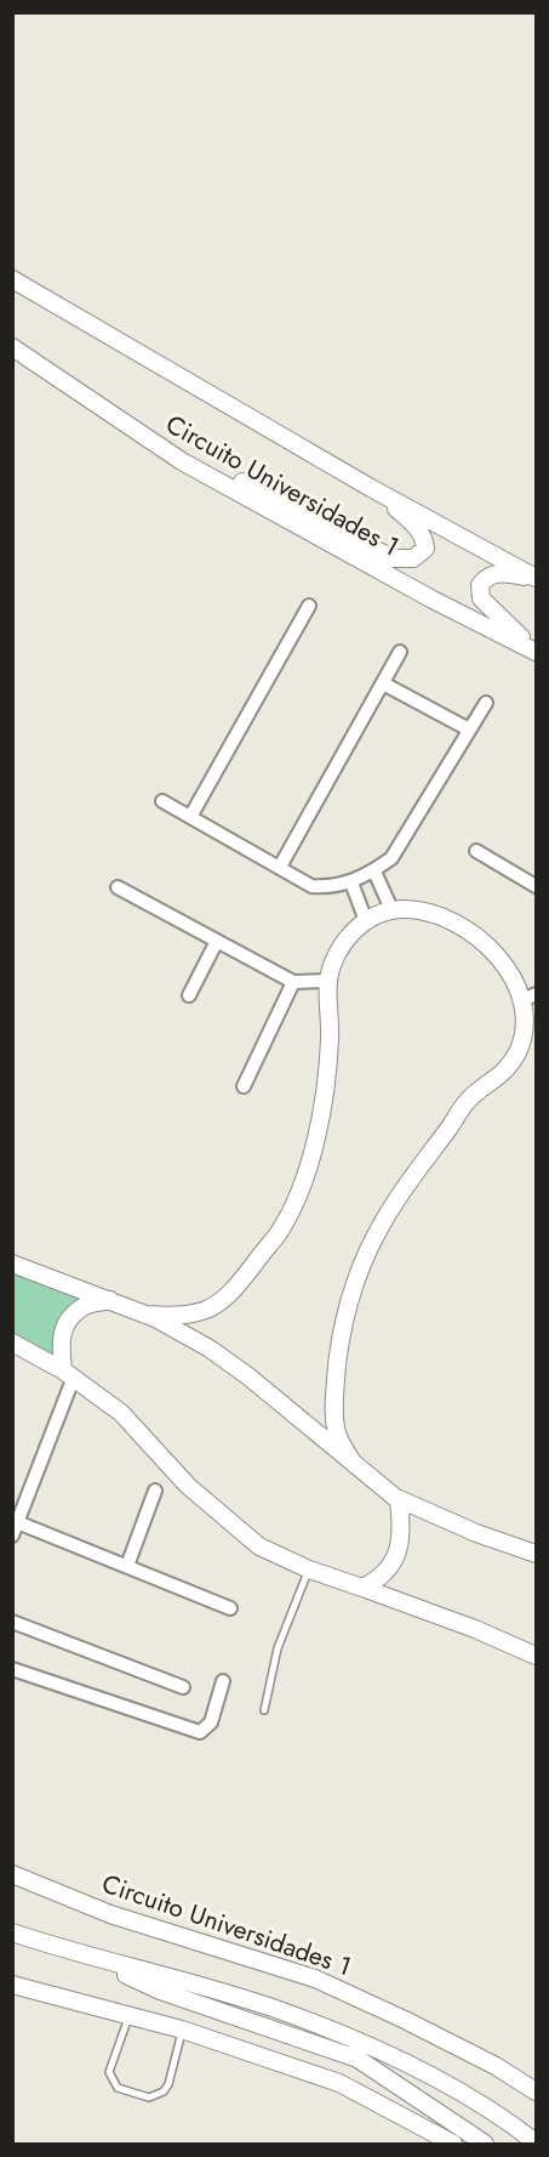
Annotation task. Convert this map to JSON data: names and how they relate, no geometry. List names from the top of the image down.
{
  "streets": {
    "main road": ["Circuito Universidades 1"]
  }
}
